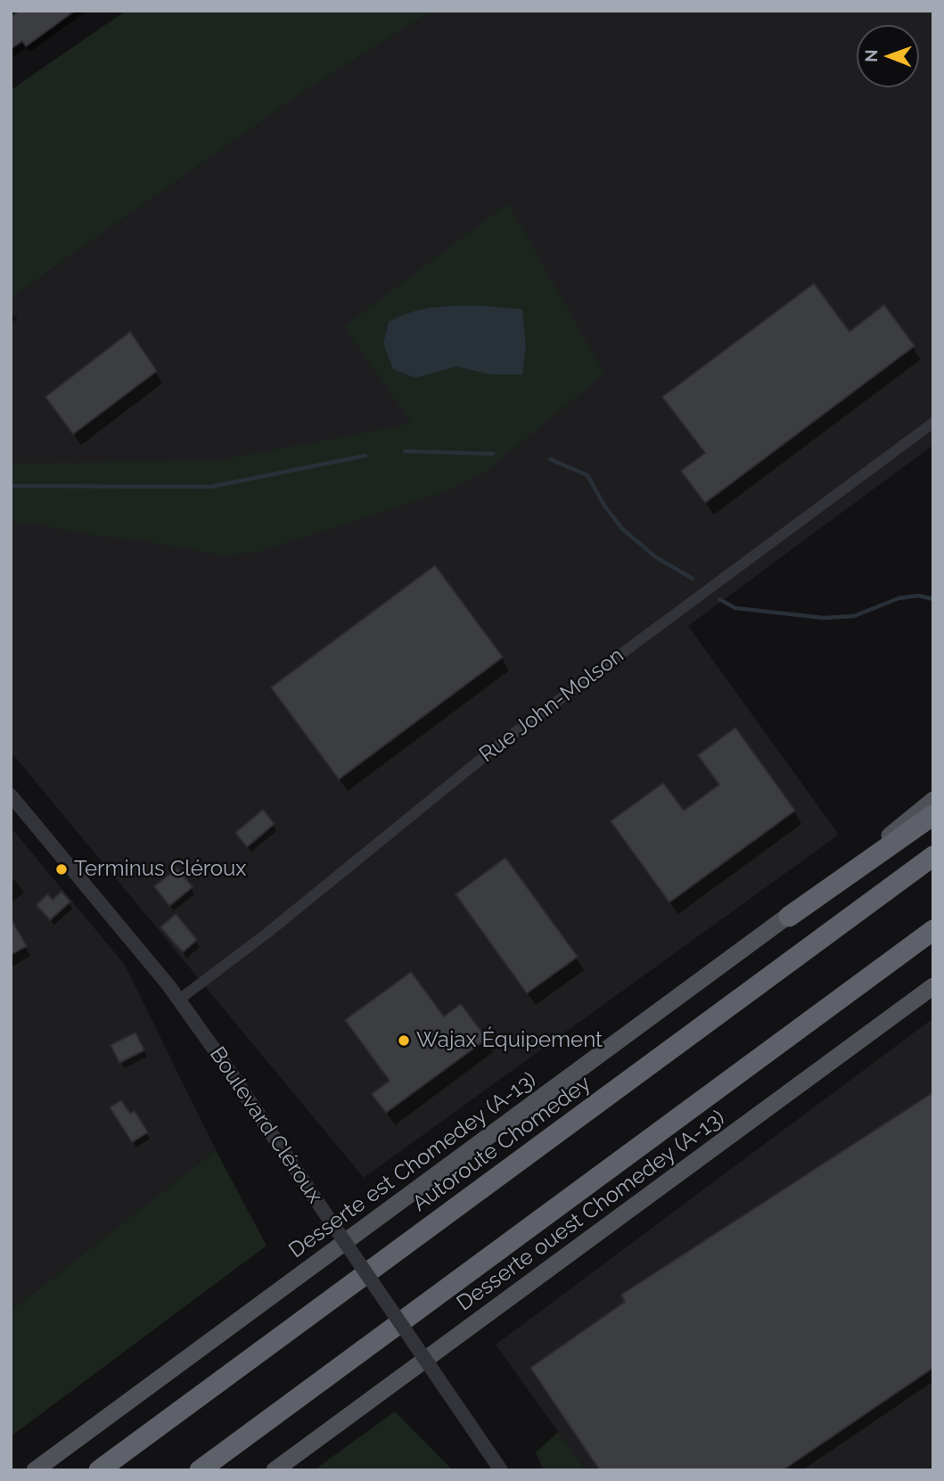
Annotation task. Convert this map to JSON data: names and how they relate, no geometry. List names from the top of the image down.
{
  "streets": {
    "highway": ["Autoroute Chomedey"],
    "main road": ["Desserte est Chomedey (A-13)", "Desserte ouest Chomedey (A-13)"],
    "street": ["Rue John-Molson", "Boulevard Cléroux"]
  },
  "crossings": [
    ["Rue John-Molson", "Boulevard Cléroux"]
  ],
  "places": ["Terminus Cléroux", "Wajax Équipement"],
  "north": "left"
}
